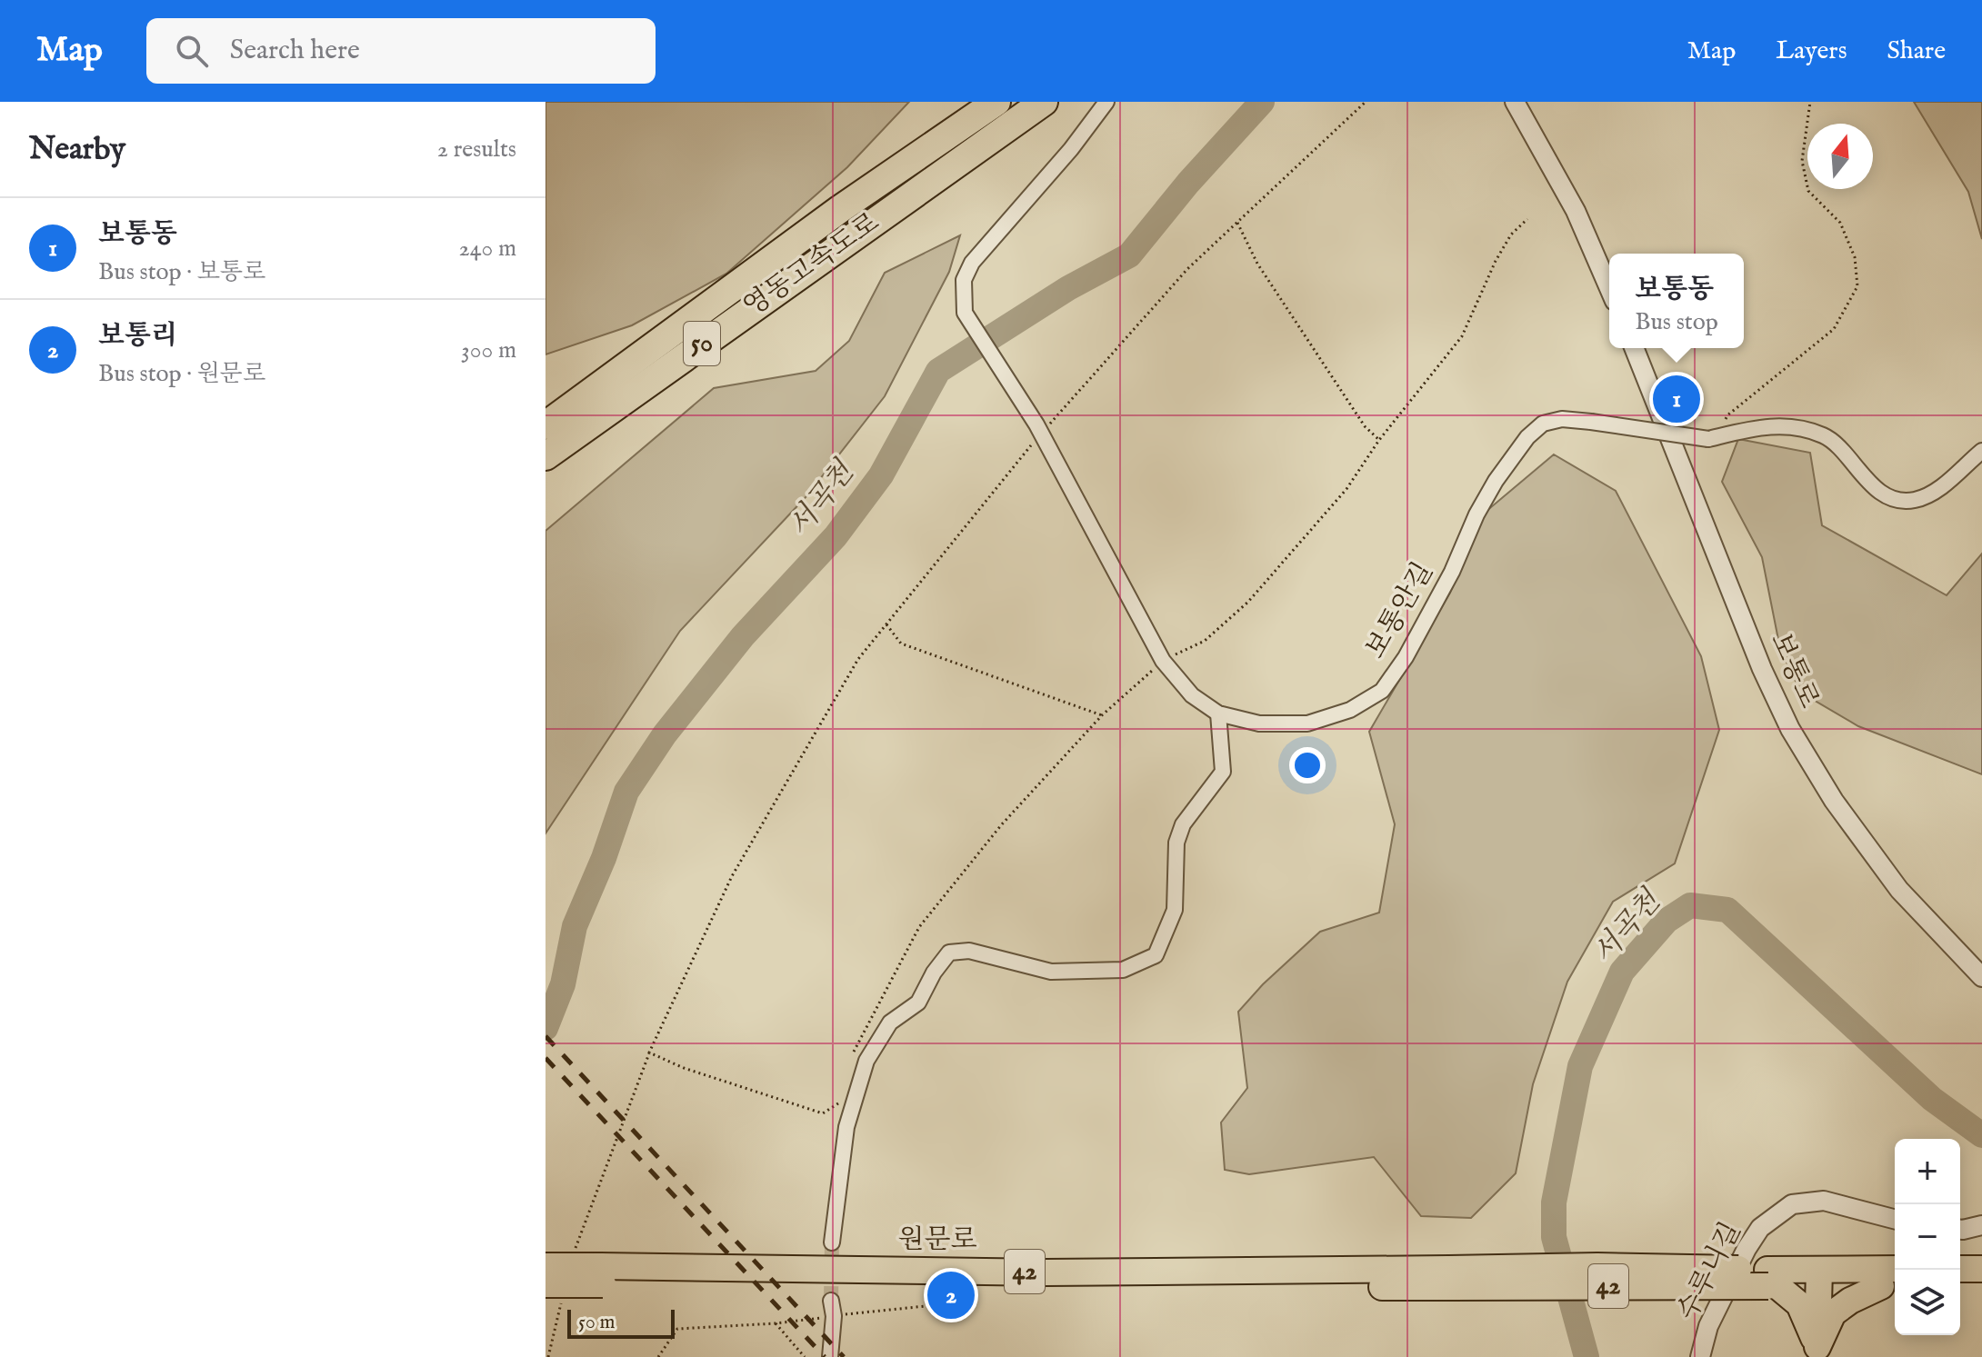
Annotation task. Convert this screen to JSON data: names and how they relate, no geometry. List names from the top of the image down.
{
  "streets": {
    "highway": [
      "영동고속도로",
      "50",
      "원문로",
      "42"
    ],
    "street": ["보통안길", "보통로", "수루니길"]
  },
  "crossings": [
    ["원문로", "42"]
  ],
  "water": ["서곡천"],
  "scale_bar": "50 m",
  "north": "top",
  "page": {
    "header": "Map",
    "search": "Search here",
    "nav": ["Map", "Layers", "Share"],
    "heading": ["Nearby", "2 results"],
    "list": [
      {
        "mark": "1",
        "name": "보통동",
        "note": "Bus stop · 보통로",
        "value": "240 m"
      },
      {
        "mark": "2",
        "name": "보통리",
        "note": "Bus stop · 원문로",
        "value": "300 m"
      }
    ],
    "popup": ["보통동", "Bus stop"],
    "pins": ["1", "2"],
    "map_buttons": ["+", "−"],
    "scale": "50 m"
  }
}
